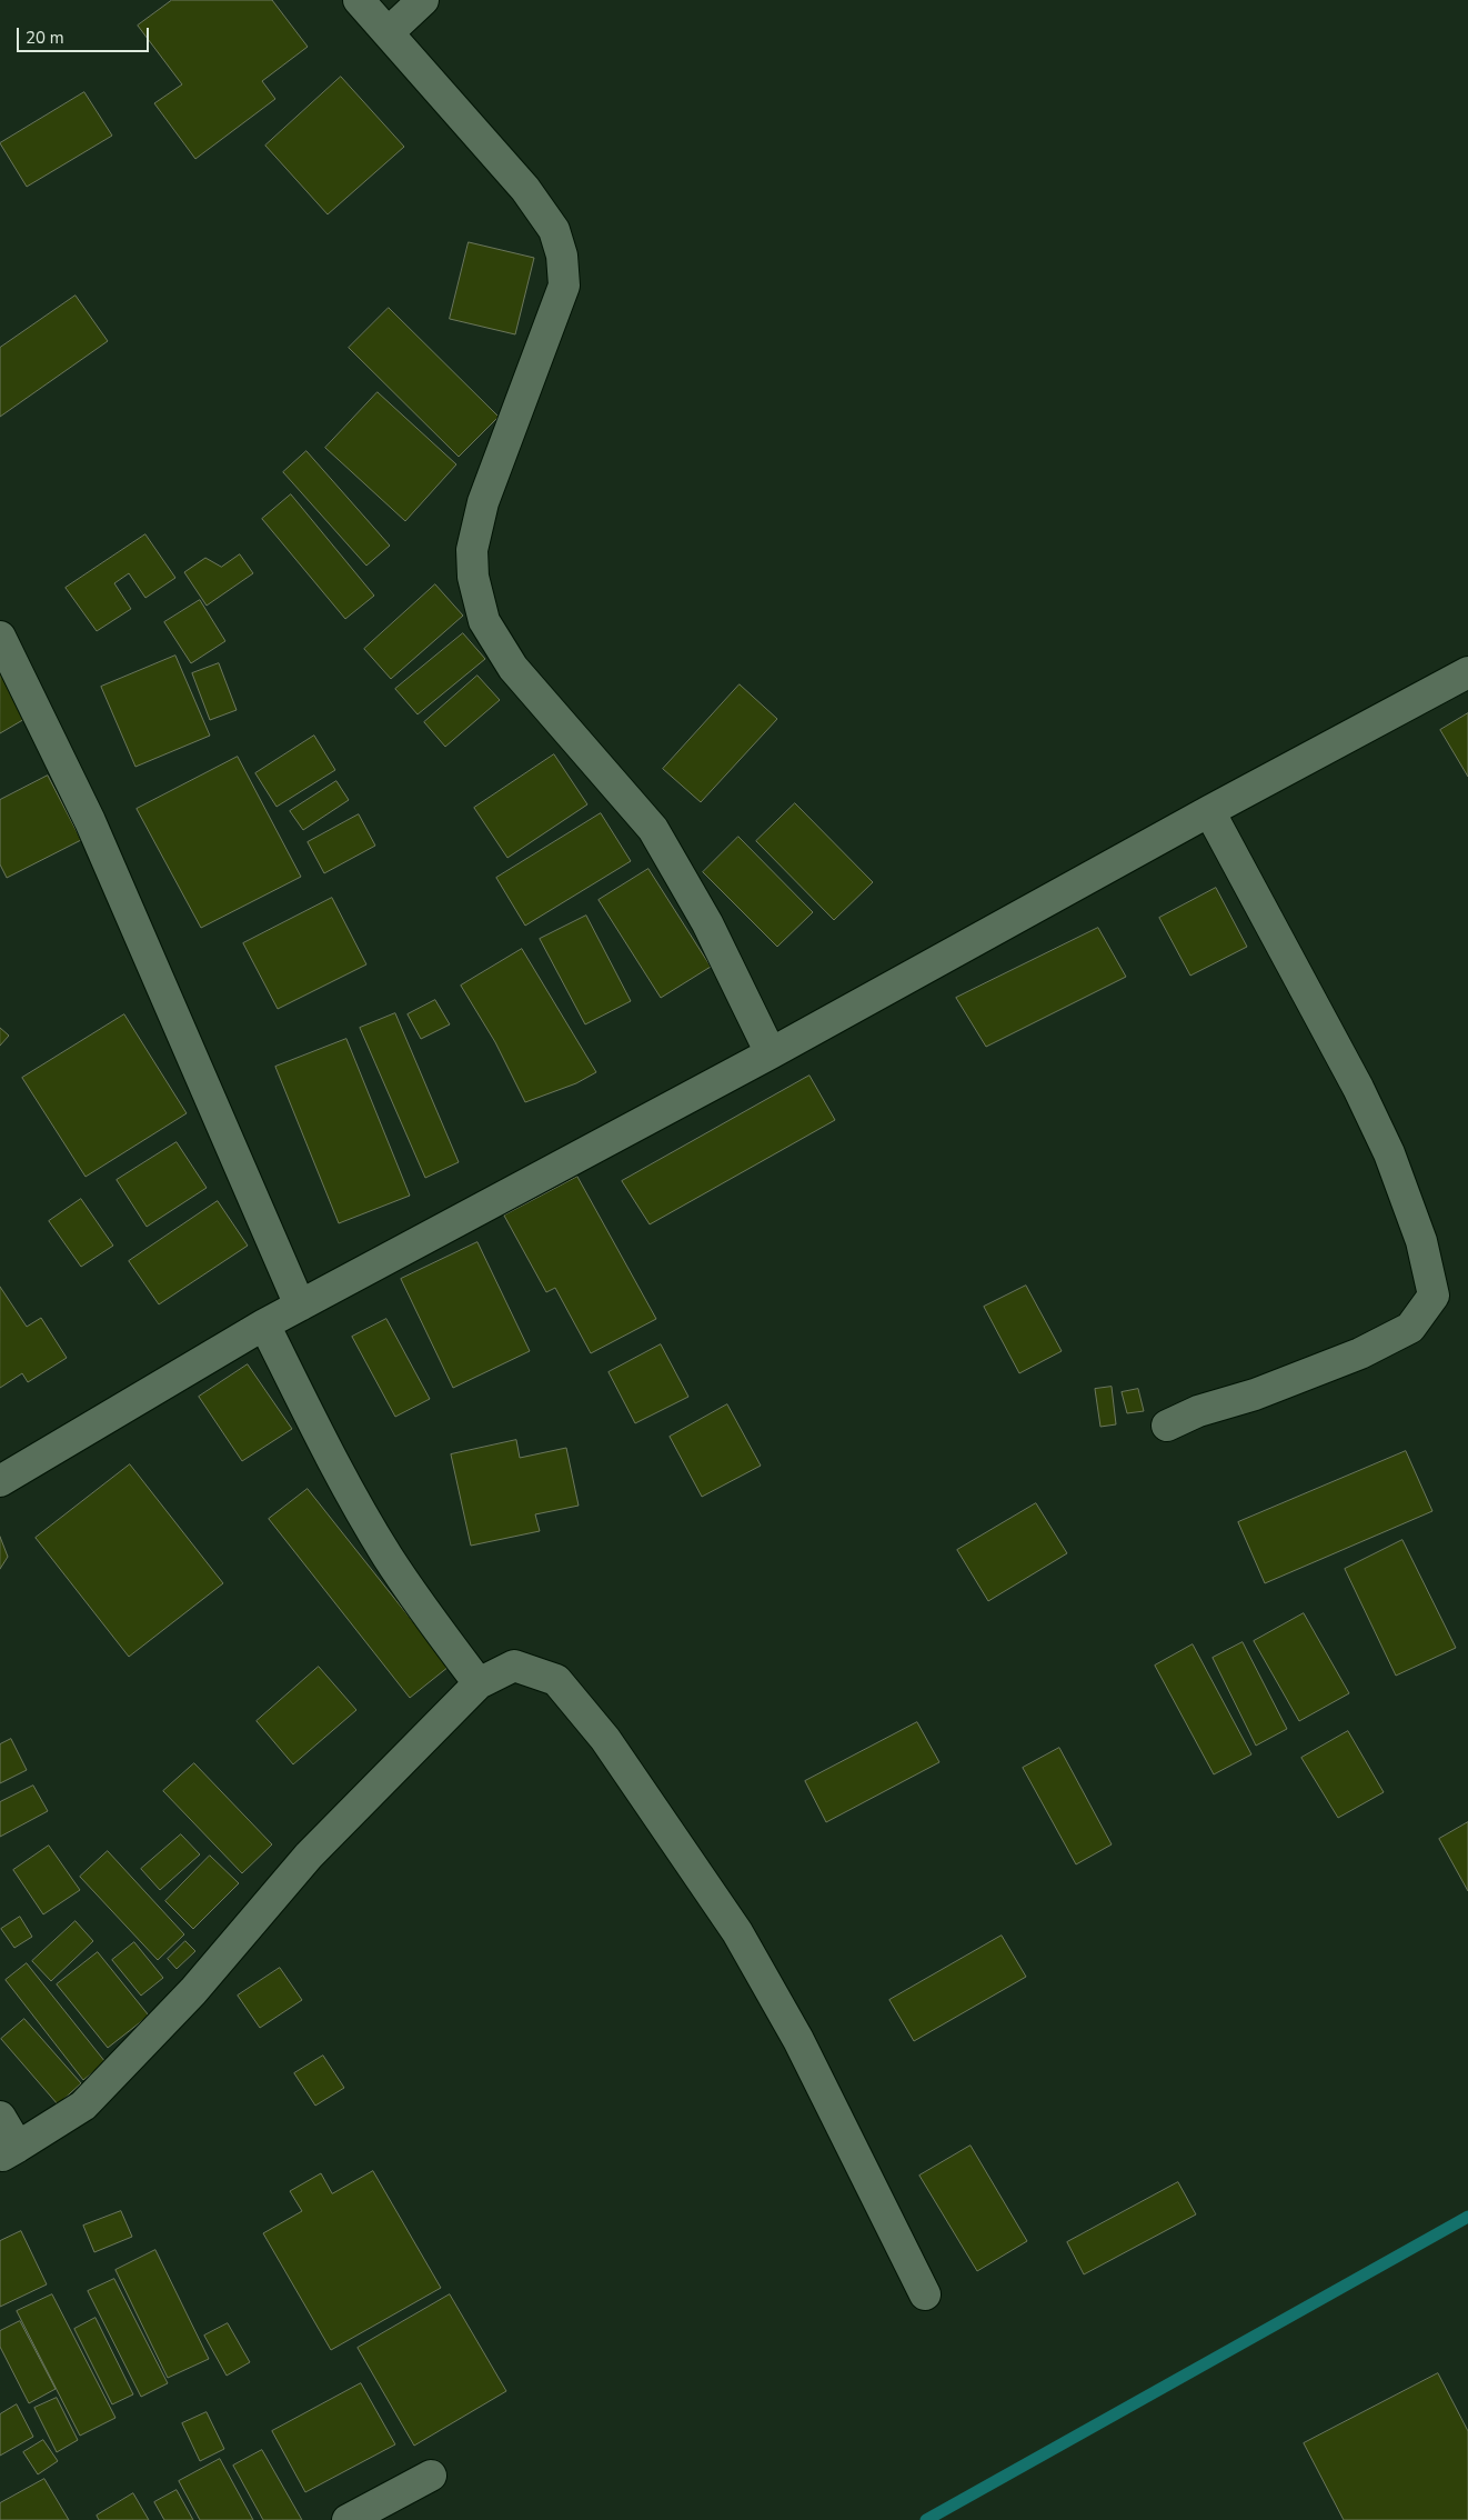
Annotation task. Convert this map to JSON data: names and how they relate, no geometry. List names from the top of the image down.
{
  "scale_bar": "20 m"
}
